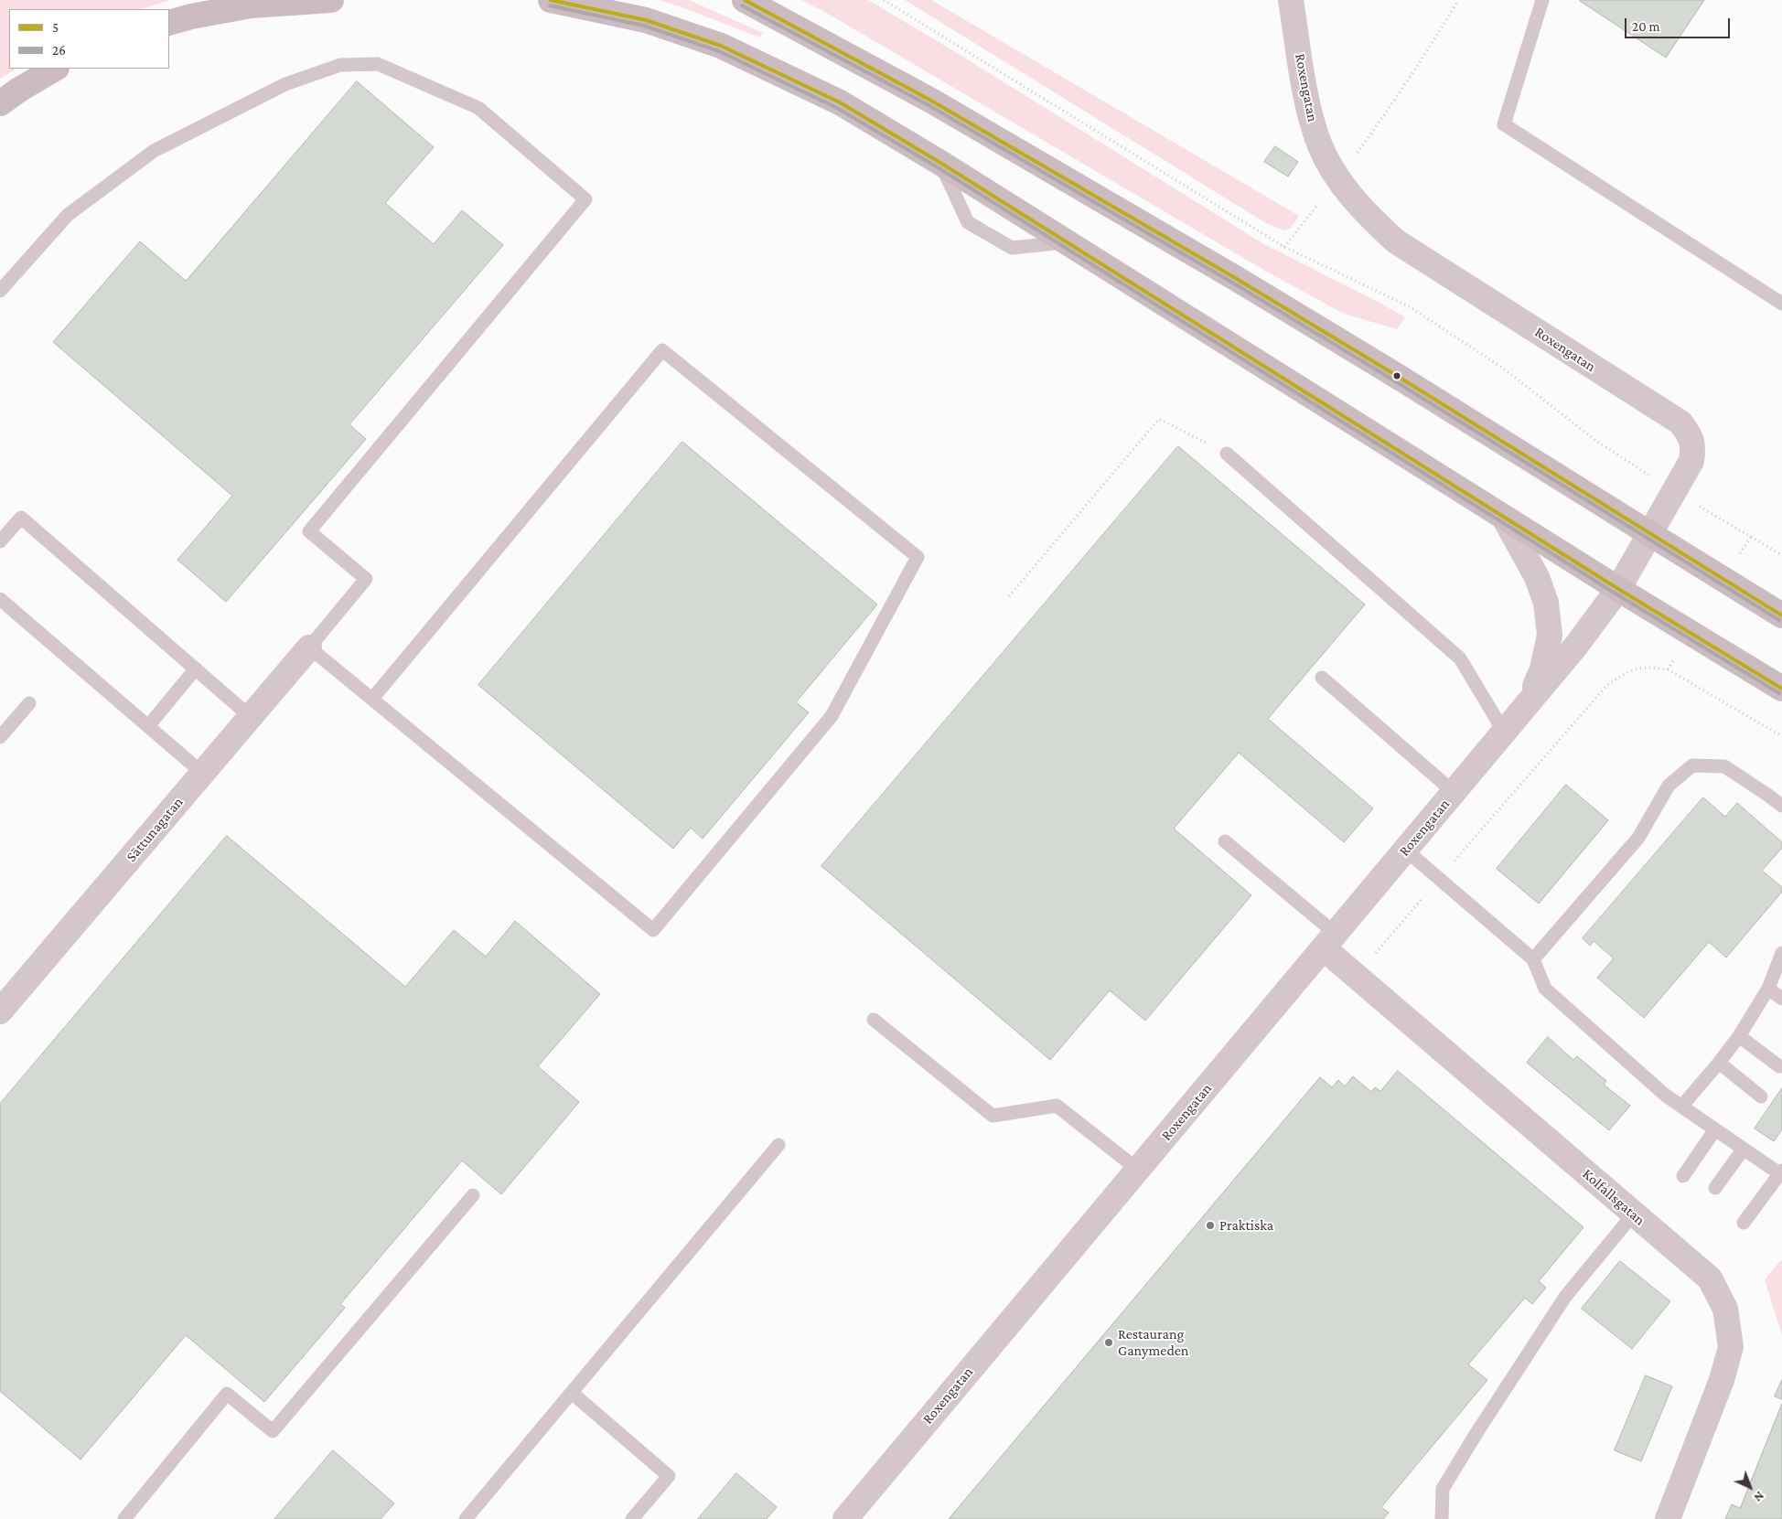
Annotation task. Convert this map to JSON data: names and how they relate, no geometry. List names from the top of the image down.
{
  "streets": {
    "street": ["Roxengatan", "Sättunagatan", "Kolfallsgatan"]
  },
  "crossings": [
    ["Roxengatan", "Kolfallsgatan"]
  ],
  "places": ["Praktiska", "Restaurang Ganymeden"],
  "lines": ["transit line 5", "transit line 26"],
  "legend": ["5", "26"],
  "scale_bar": "20 m",
  "north": "bottom right"
}
